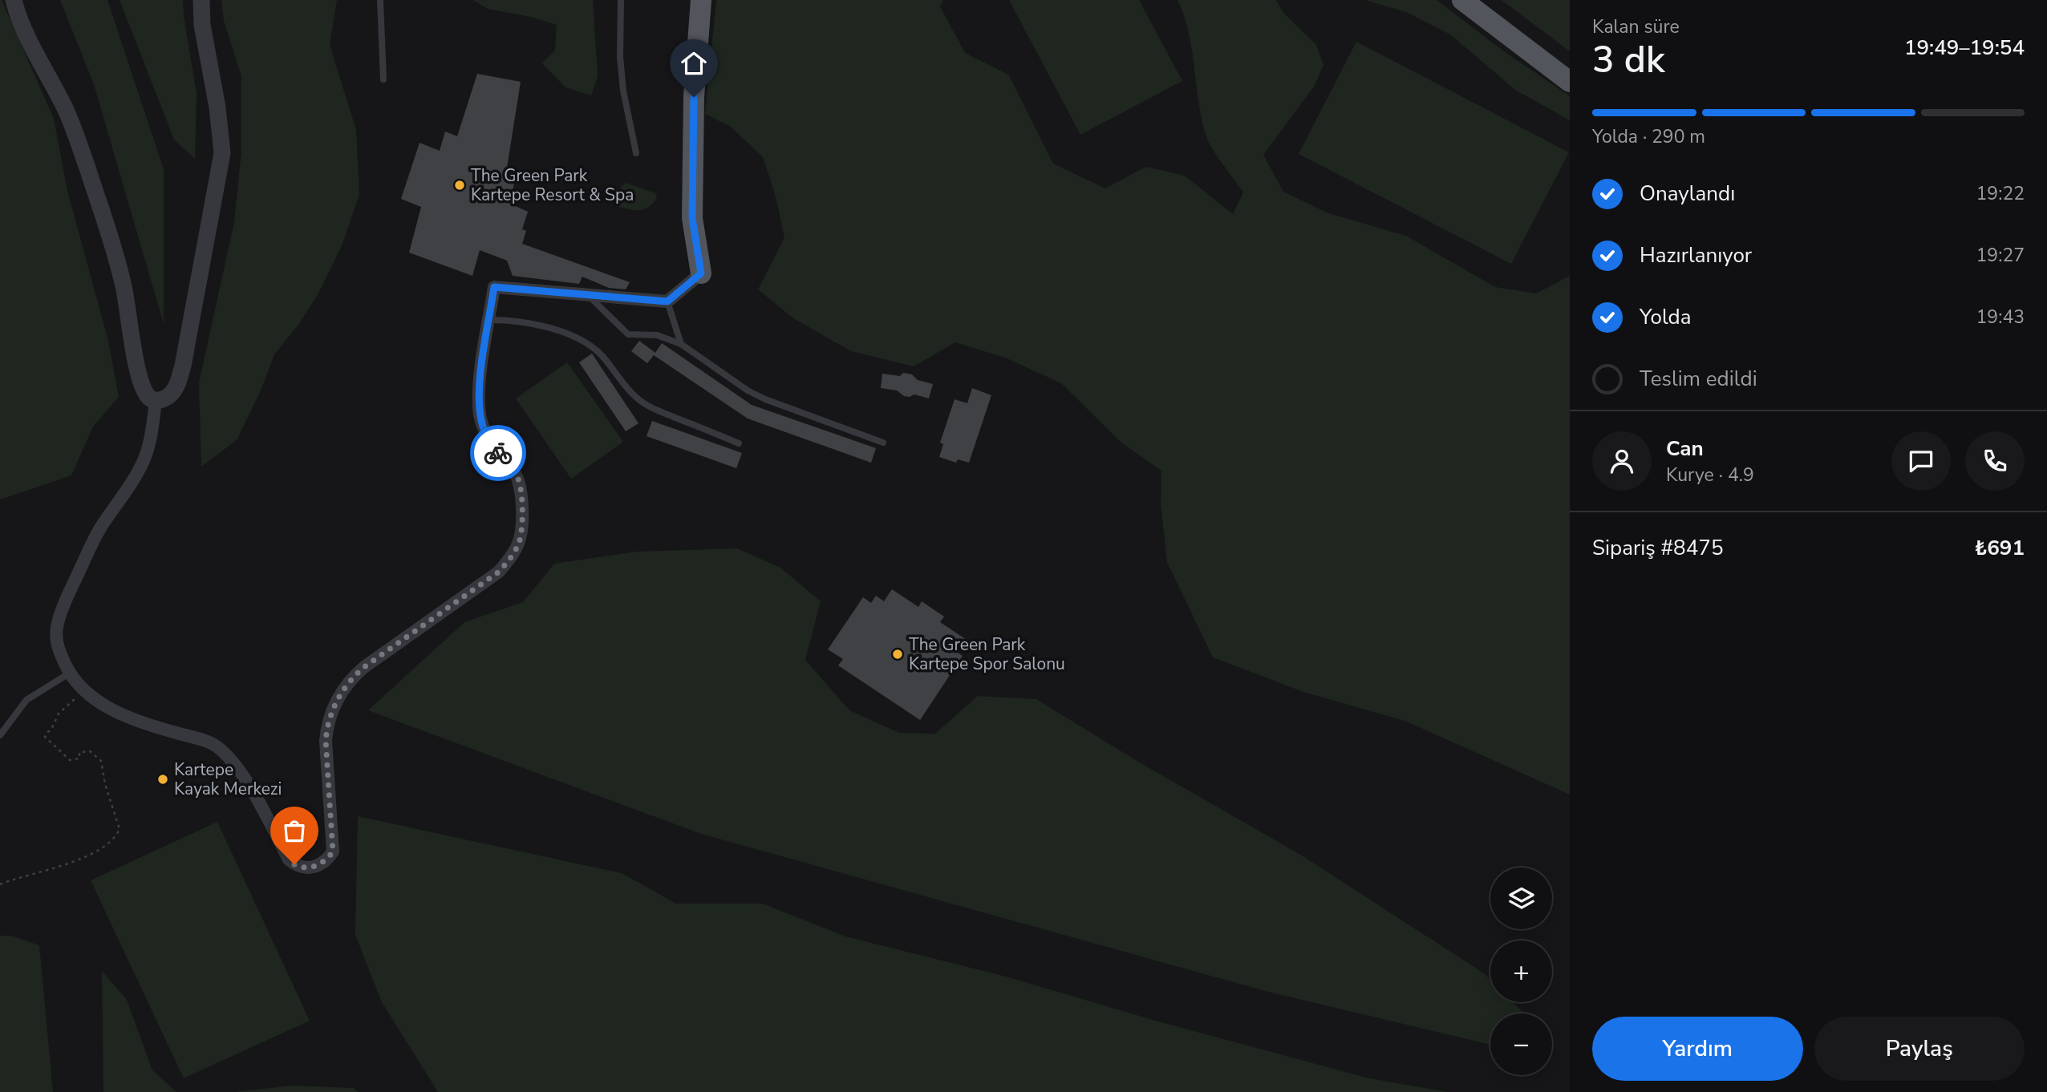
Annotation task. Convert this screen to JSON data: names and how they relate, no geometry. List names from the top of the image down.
{
  "places": ["The Green Park Kartepe Resort & Spa", "The Green Park Kartepe Spor Salonu", "Kartepe Kayak Merkezi"],
  "page": {
    "heading": ["3 dk", "Kalan süre", "19:49–19:54"],
    "panel": [
      "Can",
      "Kurye · 4.9",
      "Sipariş #8475",
      "₺691"
    ],
    "bar": "Yolda · 290 m",
    "list": [
      ["Onaylandı", "19:22"],
      ["Hazırlanıyor", "19:27"],
      ["Yolda", "19:43"],
      "Teslim edildi"
    ],
    "map_buttons": ["+", "−"],
    "buttons": ["Yardım", "Paylaş"]
  }
}
